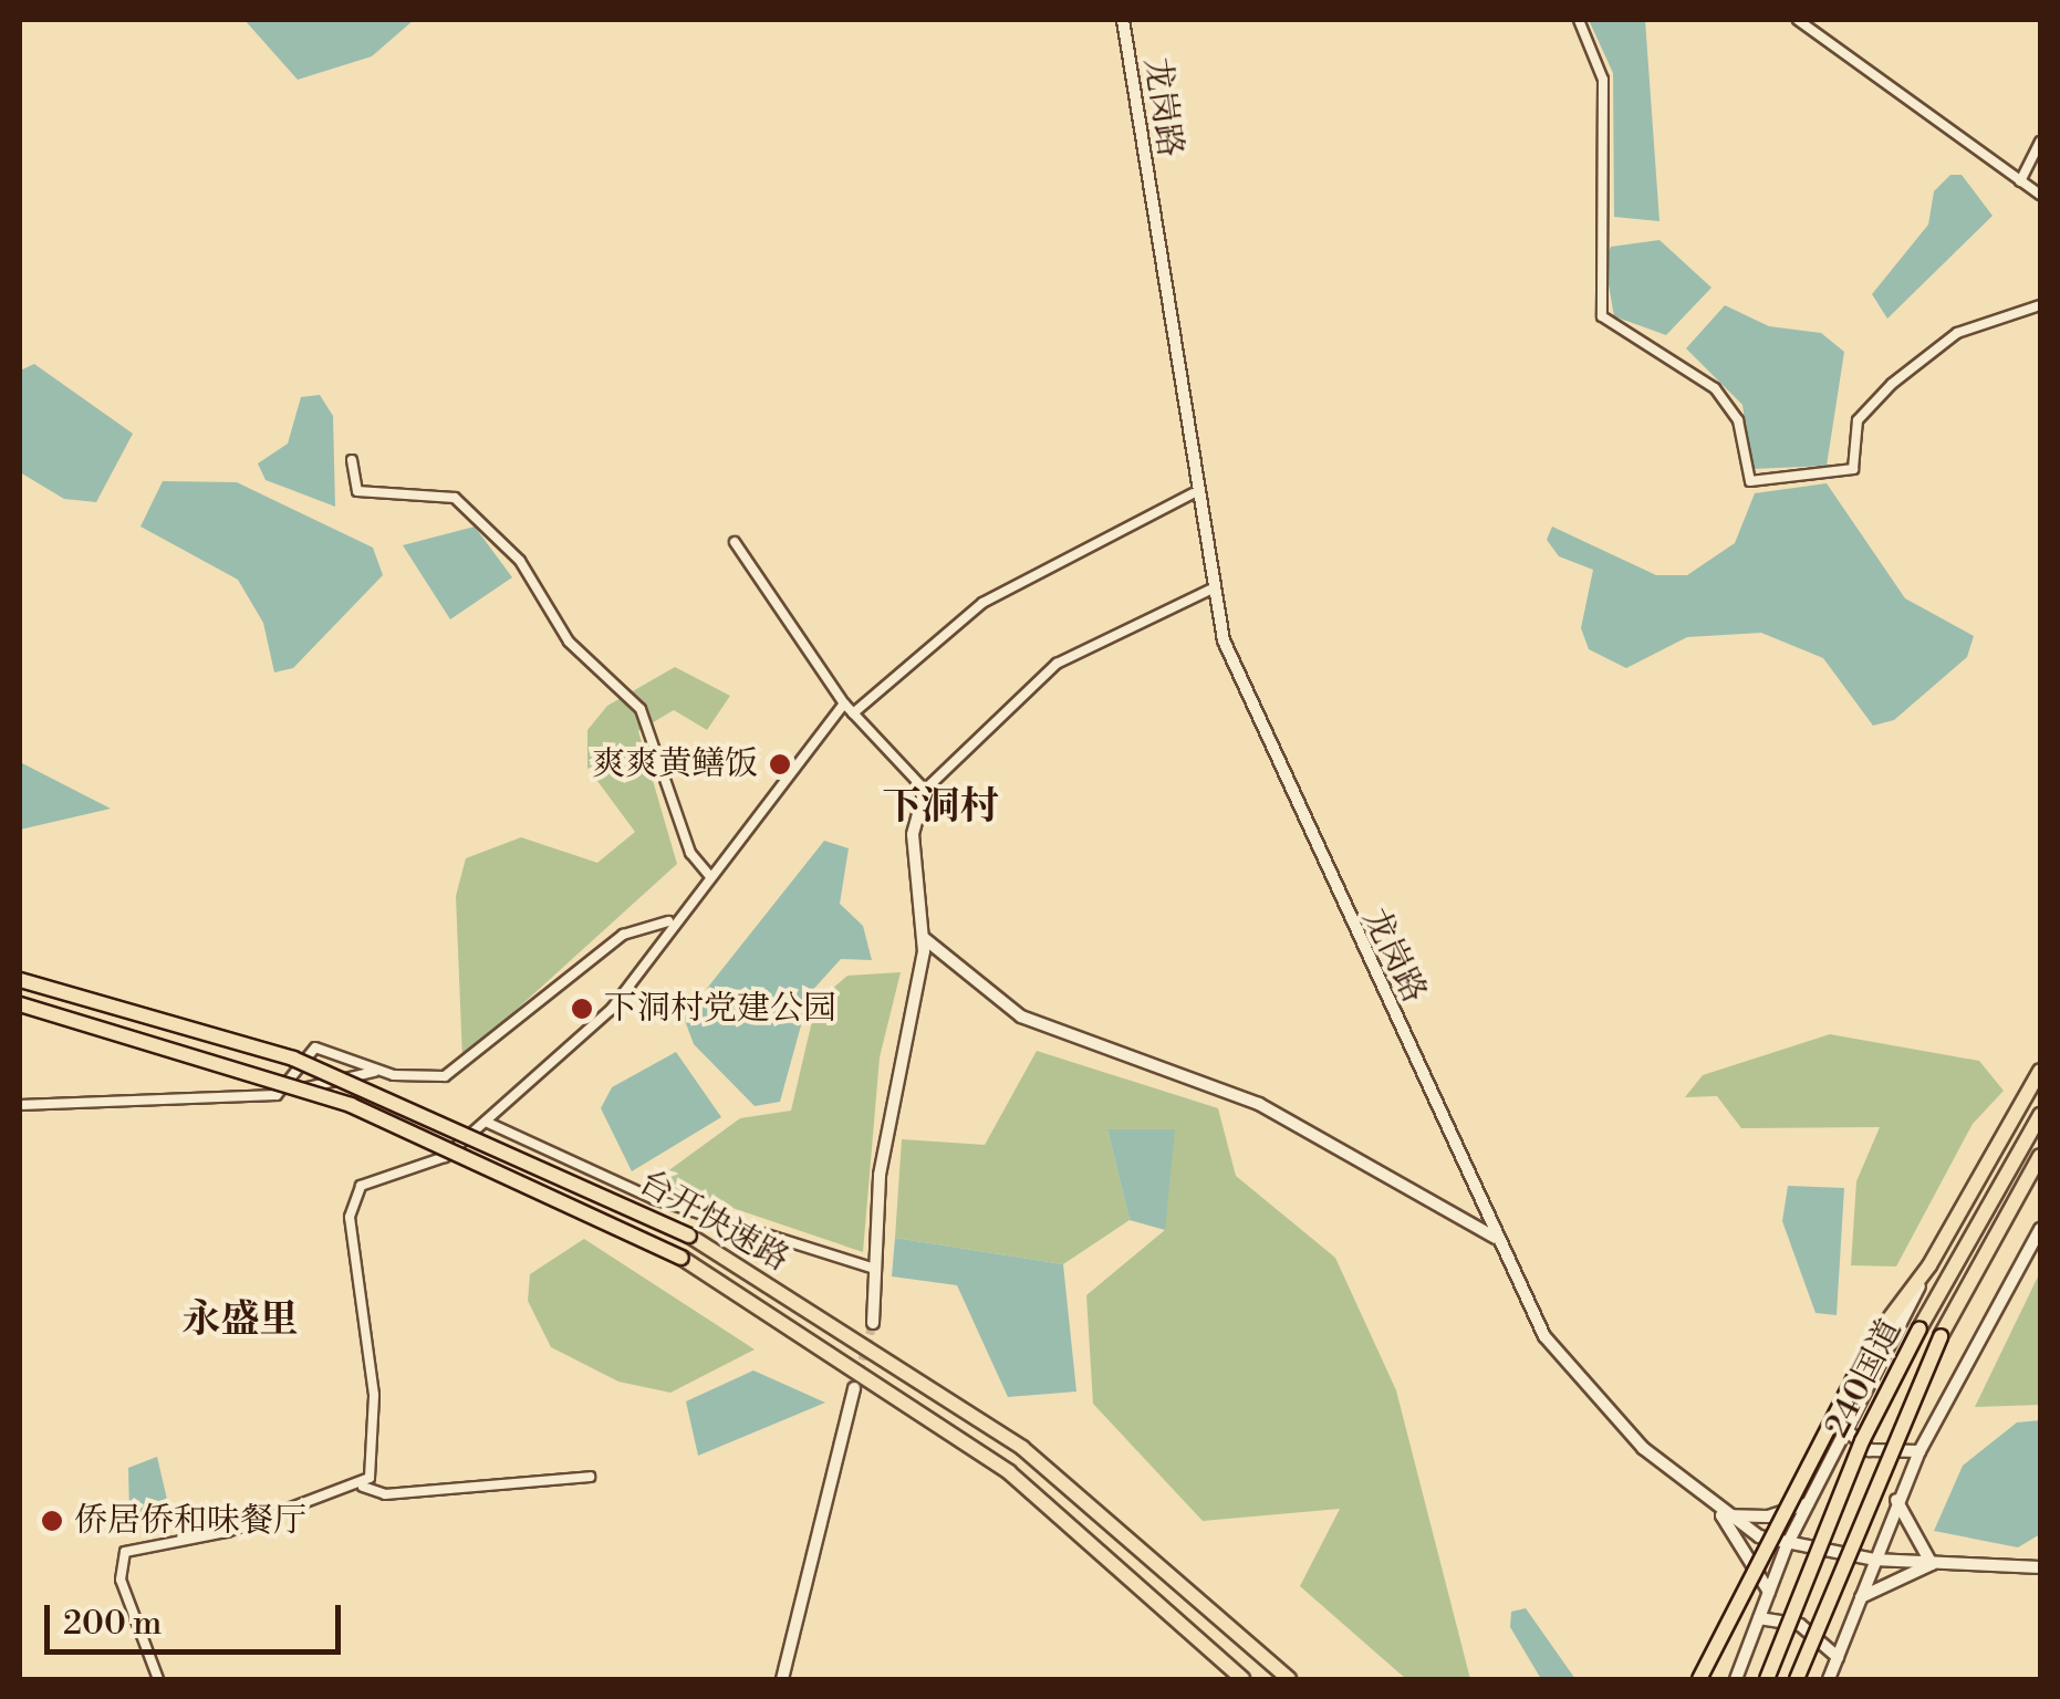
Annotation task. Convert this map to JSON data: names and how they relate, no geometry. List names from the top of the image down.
{
  "streets": {
    "highway": ["台开快速路", "240国道"],
    "main road": ["龙岗路"]
  },
  "districts": ["下洞村", "永盛里"],
  "places": ["爽爽黄鳝饭", "下洞村党建公园", "侨居侨和味餐厅"],
  "scale_bar": "200 m"
}
